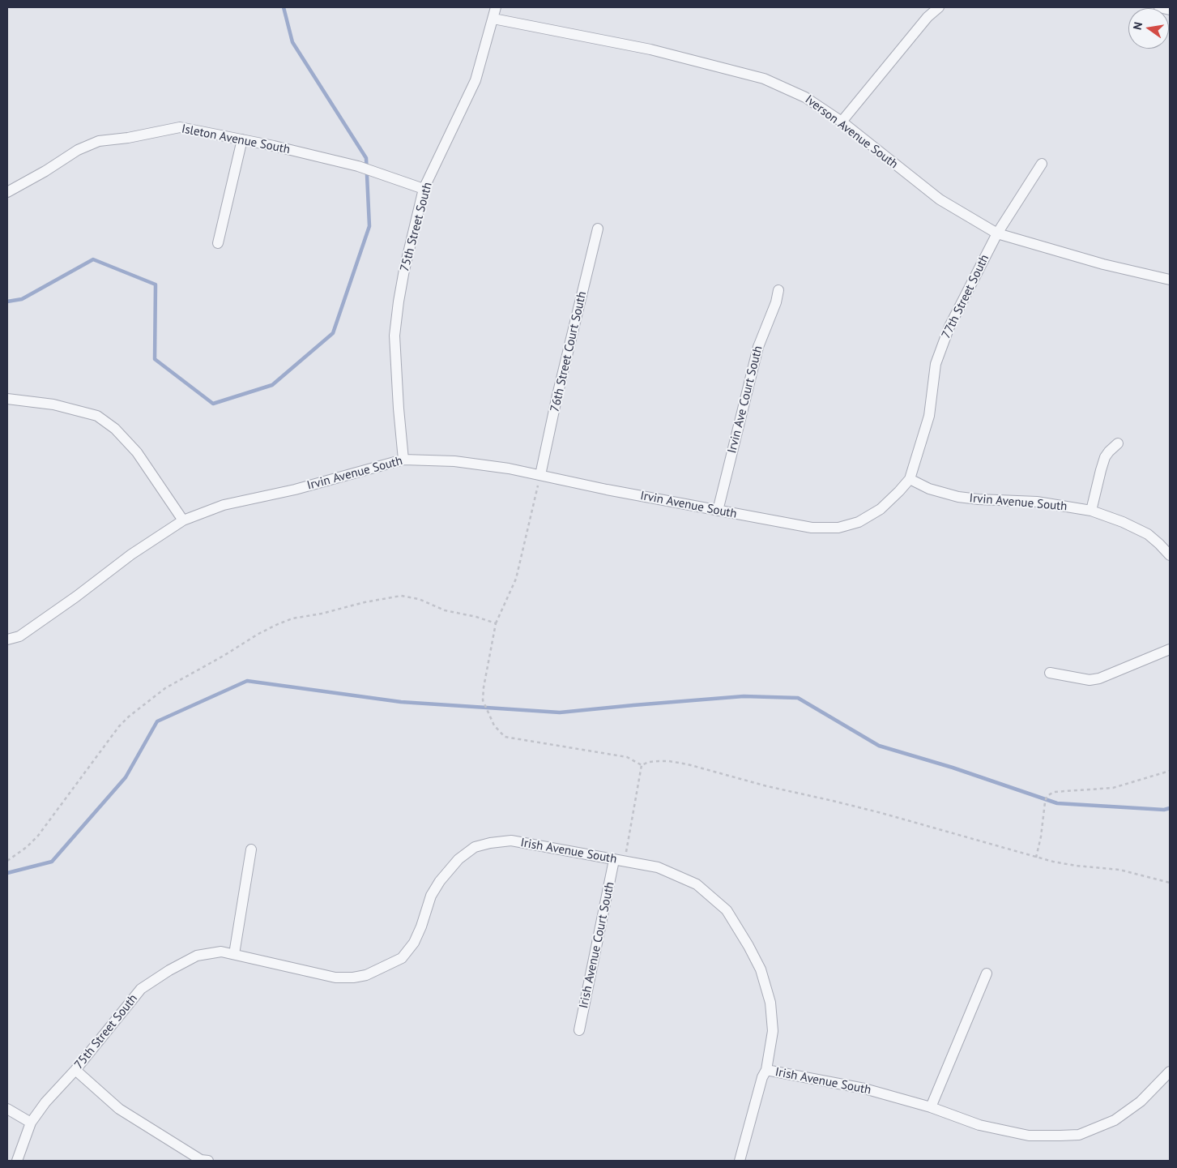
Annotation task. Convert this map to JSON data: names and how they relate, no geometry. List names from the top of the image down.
{
  "streets": {
    "street": [
      "Iverson Avenue South",
      "Isleton Avenue South",
      "75th Street South",
      "77th Street South",
      "76th Street Court South",
      "Irvin Ave Court South",
      "Irvin Avenue South",
      "Irish Avenue South",
      "Irish Avenue Court South"
    ]
  },
  "crossings": [
    ["Iverson Avenue South", "75th Street South"],
    ["Iverson Avenue South", "77th Street South"],
    ["Isleton Avenue South", "75th Street South"],
    ["75th Street South", "Irvin Avenue South"],
    ["75th Street South", "Irish Avenue South"],
    ["77th Street South", "Irvin Avenue South"],
    ["76th Street Court South", "Irvin Avenue South"],
    ["Irvin Ave Court South", "Irvin Avenue South"],
    ["Irish Avenue South", "Irish Avenue Court South"]
  ],
  "north": "left"
}
